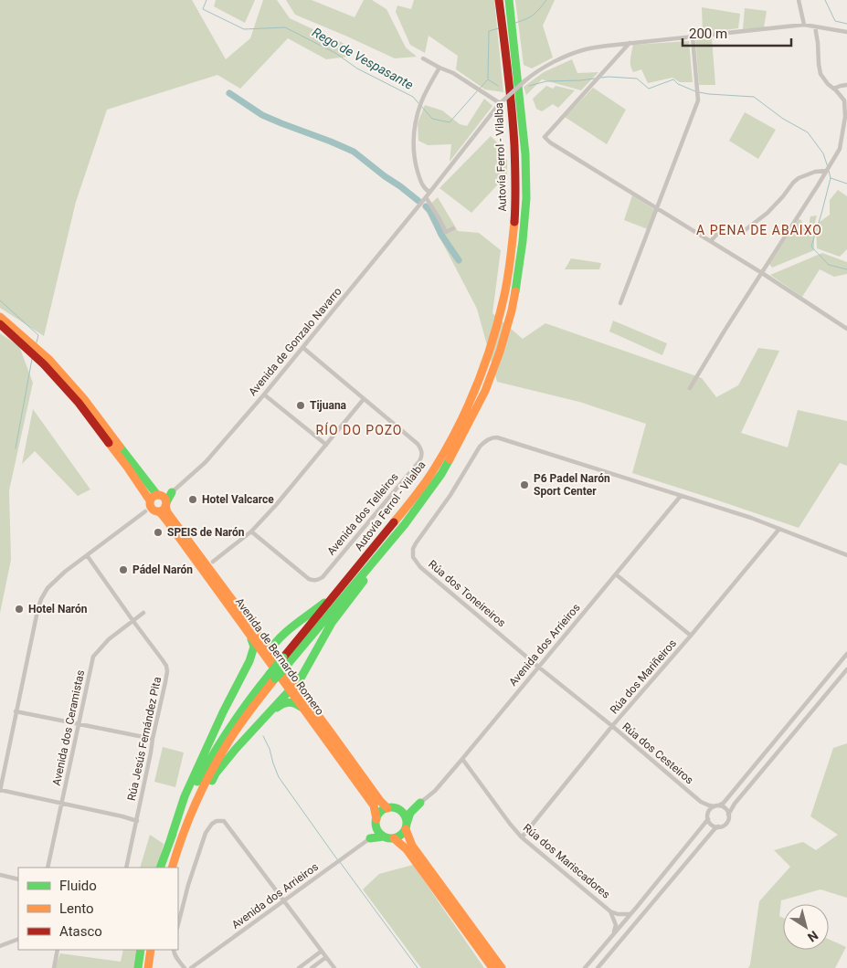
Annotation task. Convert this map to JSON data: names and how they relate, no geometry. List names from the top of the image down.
{
  "streets": {
    "highway": ["Autovía Ferrol - Vilalba", "Avenida de Bernardo Romero"],
    "street": [
      "Avenida de Gonzalo Navarro",
      "Avenida dos Telleiros",
      "Rúa dos Toneireiros",
      "Avenida dos Arrieiros",
      "Rúa dos Mariñeiros",
      "Avenida dos Ceramistas",
      "Rúa Jesús Fernández Pita",
      "Rúa dos Cesteiros",
      "Rúa dos Mariscadores"
    ]
  },
  "crossings": [
    ["Autovía Ferrol - Vilalba", "Avenida de Bernardo Romero"],
    ["Avenida de Gonzalo Navarro", "Avenida dos Telleiros"],
    ["Rúa dos Toneireiros", "Avenida dos Arrieiros"],
    ["Rúa dos Toneireiros", "Rúa dos Cesteiros"],
    ["Avenida dos Arrieiros", "Rúa dos Cesteiros"],
    ["Avenida dos Arrieiros", "Rúa dos Mariscadores"],
    ["Rúa dos Mariñeiros", "Rúa dos Cesteiros"],
    ["Rúa dos Mariñeiros", "Rúa dos Mariscadores"],
    ["Avenida dos Ceramistas", "Rúa Jesús Fernández Pita"]
  ],
  "districts": ["A PENA DE ABAIXO", "RÍO DO POZO"],
  "water": ["Rego de Vespasante"],
  "places": [
    "Tijuana",
    "P6 Padel Narón Sport Center",
    "Hotel Valcarce",
    "SPEIS de Narón",
    "Pádel Narón",
    "Hotel Narón"
  ],
  "legend": ["Fluido", "Lento", "Atasco"],
  "scale_bar": "200 m",
  "north": "bottom right"
}
